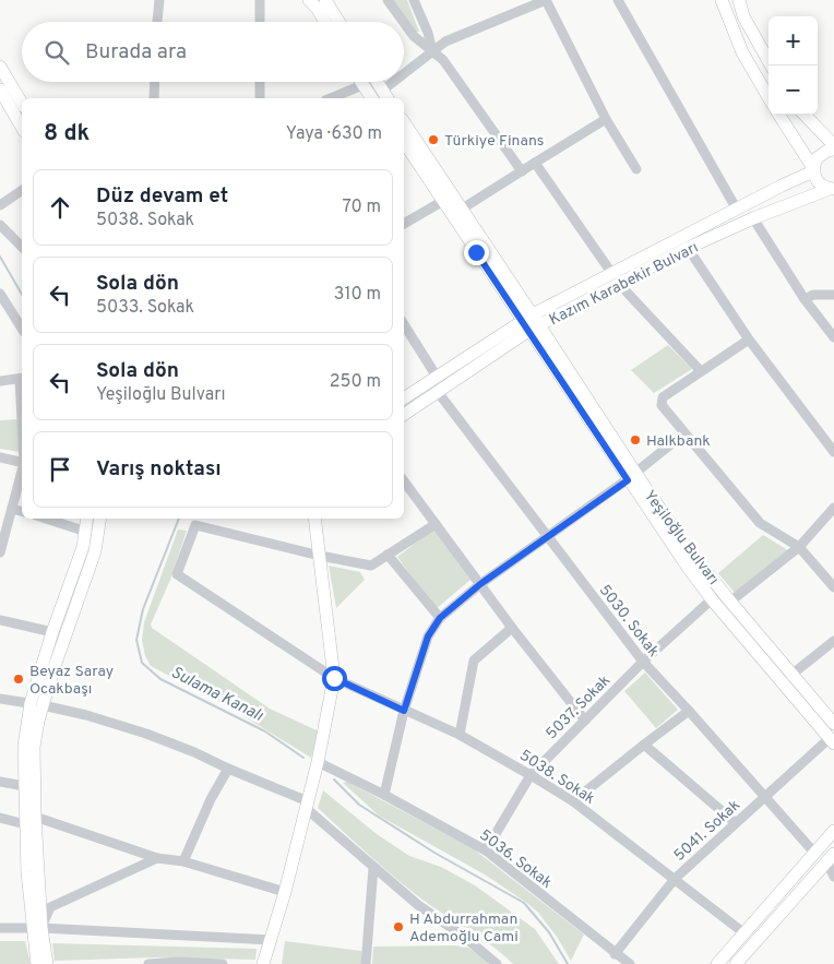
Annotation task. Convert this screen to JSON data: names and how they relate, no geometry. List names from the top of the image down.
{
  "streets": {
    "main road": ["Kazım Karabekir Bulvarı", "Yeşiloğlu Bulvarı"],
    "street": [
      "5030. Sokak",
      "5037. Sokak",
      "5038. Sokak",
      "5041. Sokak",
      "5036. Sokak"
    ]
  },
  "crossings": [
    ["Kazım Karabekir Bulvarı", "Yeşiloğlu Bulvarı"],
    ["Kazım Karabekir Bulvarı", "5030. Sokak"],
    ["Yeşiloğlu Bulvarı", "5037. Sokak"],
    ["Yeşiloğlu Bulvarı", "5041. Sokak"],
    ["5030. Sokak", "5037. Sokak"],
    ["5030. Sokak", "5041. Sokak"],
    ["5037. Sokak", "5038. Sokak"],
    ["5037. Sokak", "5036. Sokak"],
    ["5038. Sokak", "5041. Sokak"],
    ["5041. Sokak", "5036. Sokak"]
  ],
  "water": ["Sulama Kanalı"],
  "places": [
    "Türkiye Finans",
    "Halkbank",
    "Beyaz Saray Ocakbaşı",
    "H Abdurrahman Ademoğlu Cami"
  ],
  "page": {
    "map_buttons": ["+", "−"],
    "search": "Burada ara",
    "heading": ["8 dk", "Yaya · 630 m"],
    "list": [
      ["Düz devam et", "5038. Sokak", "70 m"],
      ["Sola dön", "5033. Sokak", "310 m"],
      ["Sola dön", "Yeşiloğlu Bulvarı", "250 m"],
      "Varış noktası"
    ]
  }
}
